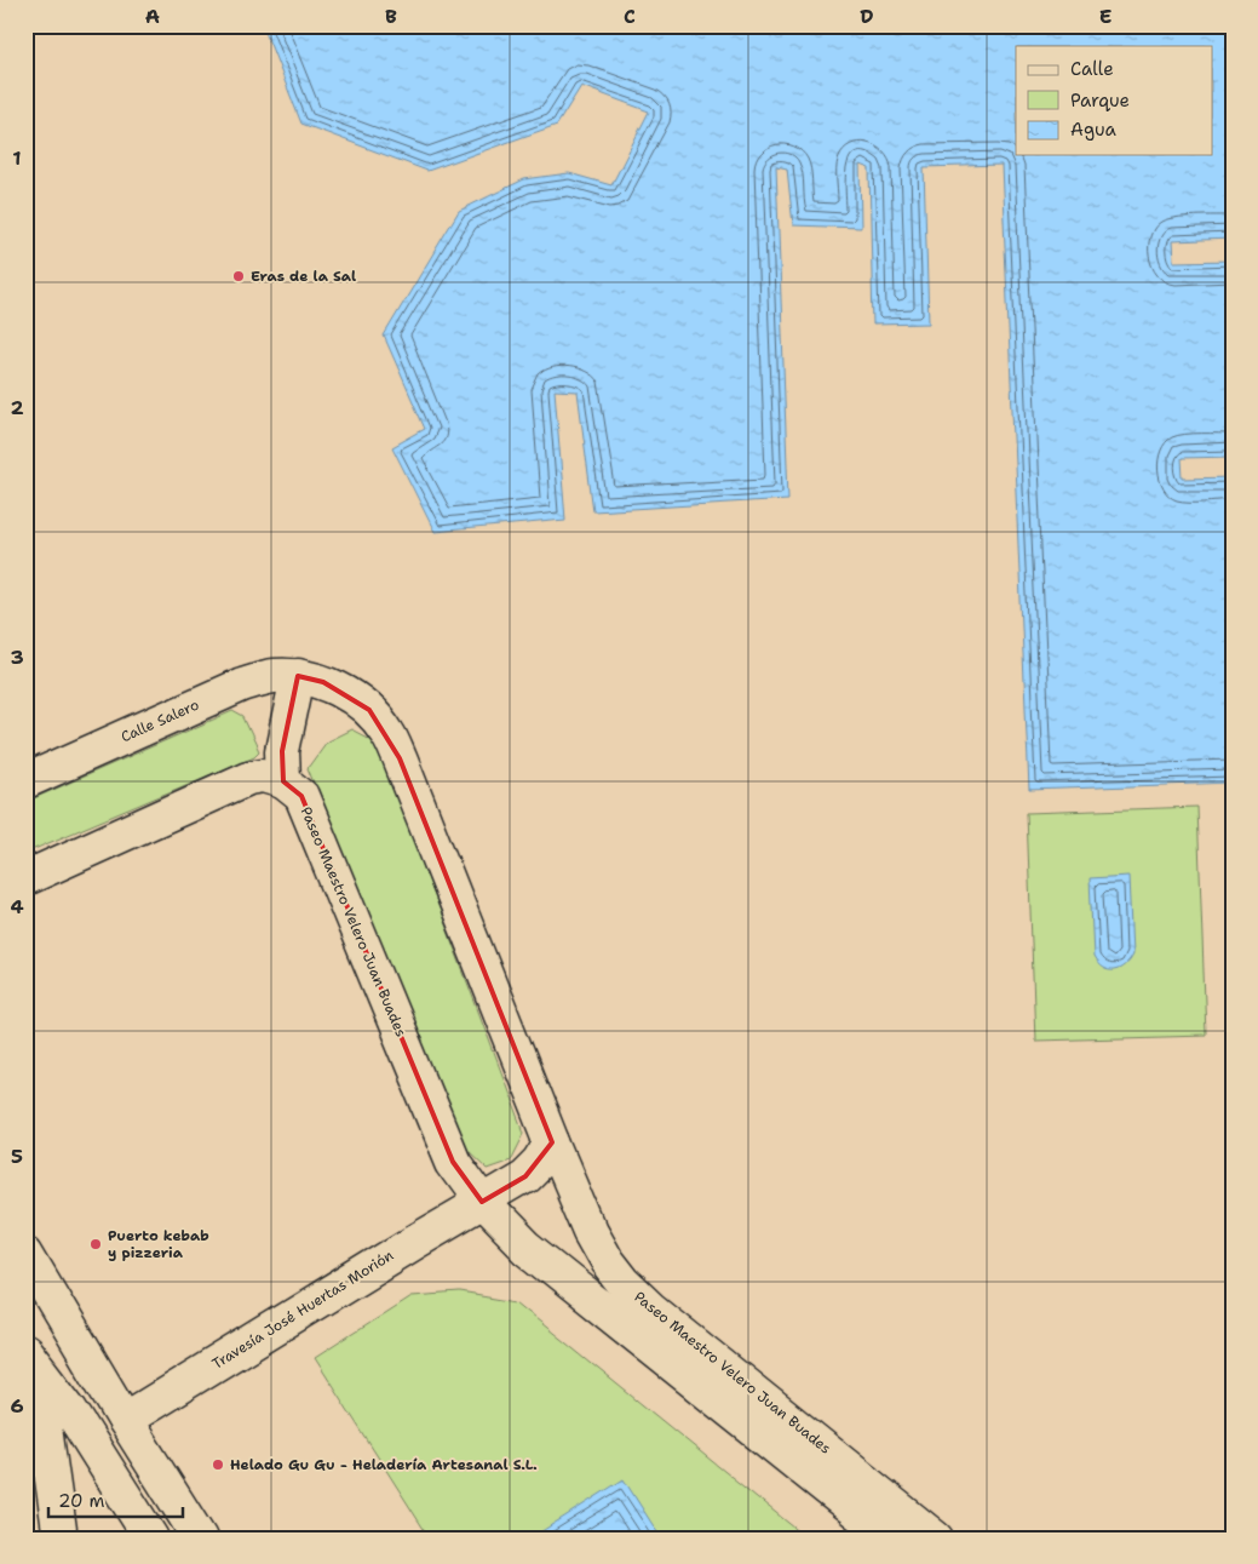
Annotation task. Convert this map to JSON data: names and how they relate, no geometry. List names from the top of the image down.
{
  "streets": {
    "street": ["Calle Salero", "Paseo Maestro Velero Juan Buades", "Travesía José Huertas Morión"]
  },
  "crossings": [
    ["Calle Salero", "Paseo Maestro Velero Juan Buades"],
    ["Paseo Maestro Velero Juan Buades", "Travesía José Huertas Morión"]
  ],
  "places": ["Eras de la Sal", "Puerto kebab y pizzeria", "Helado Gu Gu - Heladería Artesanal S.L."],
  "legend": ["Calle", "Parque", "Agua"],
  "scale_bar": "20 m",
  "grid": {
    "columns": [
      "A",
      "B",
      "C",
      "D",
      "E"
    ],
    "rows": [
      "1",
      "2",
      "3",
      "4",
      "5",
      "6"
    ]
  }
}
